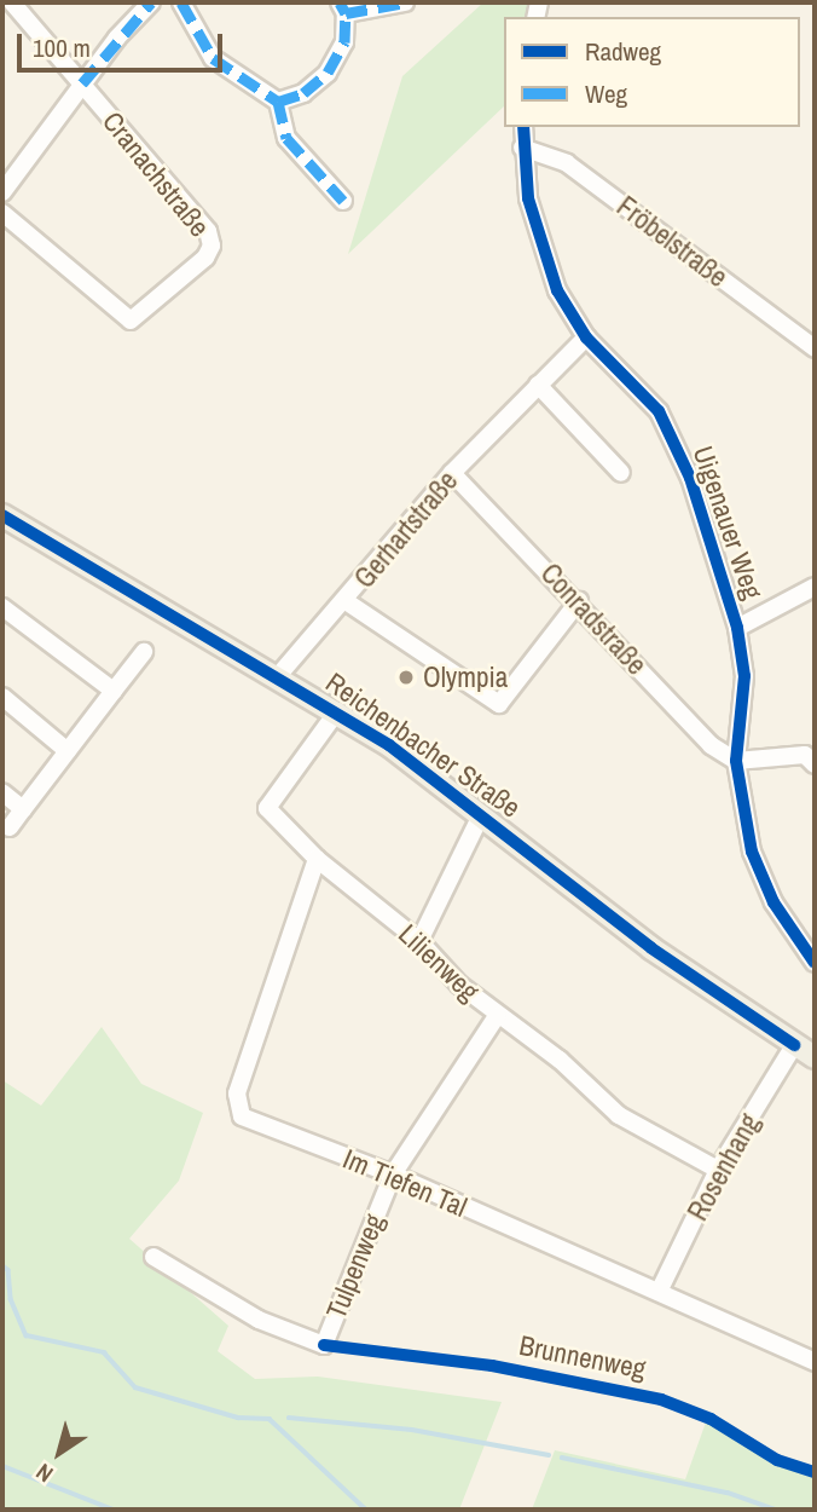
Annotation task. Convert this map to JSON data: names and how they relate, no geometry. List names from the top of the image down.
{
  "streets": {
    "main road": ["Reichenbacher Straße"],
    "street": [
      "Cranachstraße",
      "Fröbelstraße",
      "Uigenauer Weg",
      "Gerhartstraße",
      "Conradstraße",
      "Lilienweg",
      "Rosenhang",
      "Im Tiefen Tal",
      "Tulpenweg"
    ],
    "cycle path": ["Brunnenweg"]
  },
  "crossings": [
    ["Fröbelstraße", "Uigenauer Weg"],
    ["Uigenauer Weg", "Gerhartstraße"],
    ["Uigenauer Weg", "Conradstraße"],
    ["Gerhartstraße", "Conradstraße"],
    ["Gerhartstraße", "Reichenbacher Straße"],
    ["Reichenbacher Straße", "Lilienweg"],
    ["Reichenbacher Straße", "Rosenhang"],
    ["Lilienweg", "Rosenhang"],
    ["Lilienweg", "Im Tiefen Tal"],
    ["Lilienweg", "Tulpenweg"],
    ["Rosenhang", "Im Tiefen Tal"],
    ["Im Tiefen Tal", "Tulpenweg"]
  ],
  "places": ["Olympia"],
  "legend": ["Radweg", "Weg"],
  "scale_bar": "100 m",
  "north": "bottom left"
}
